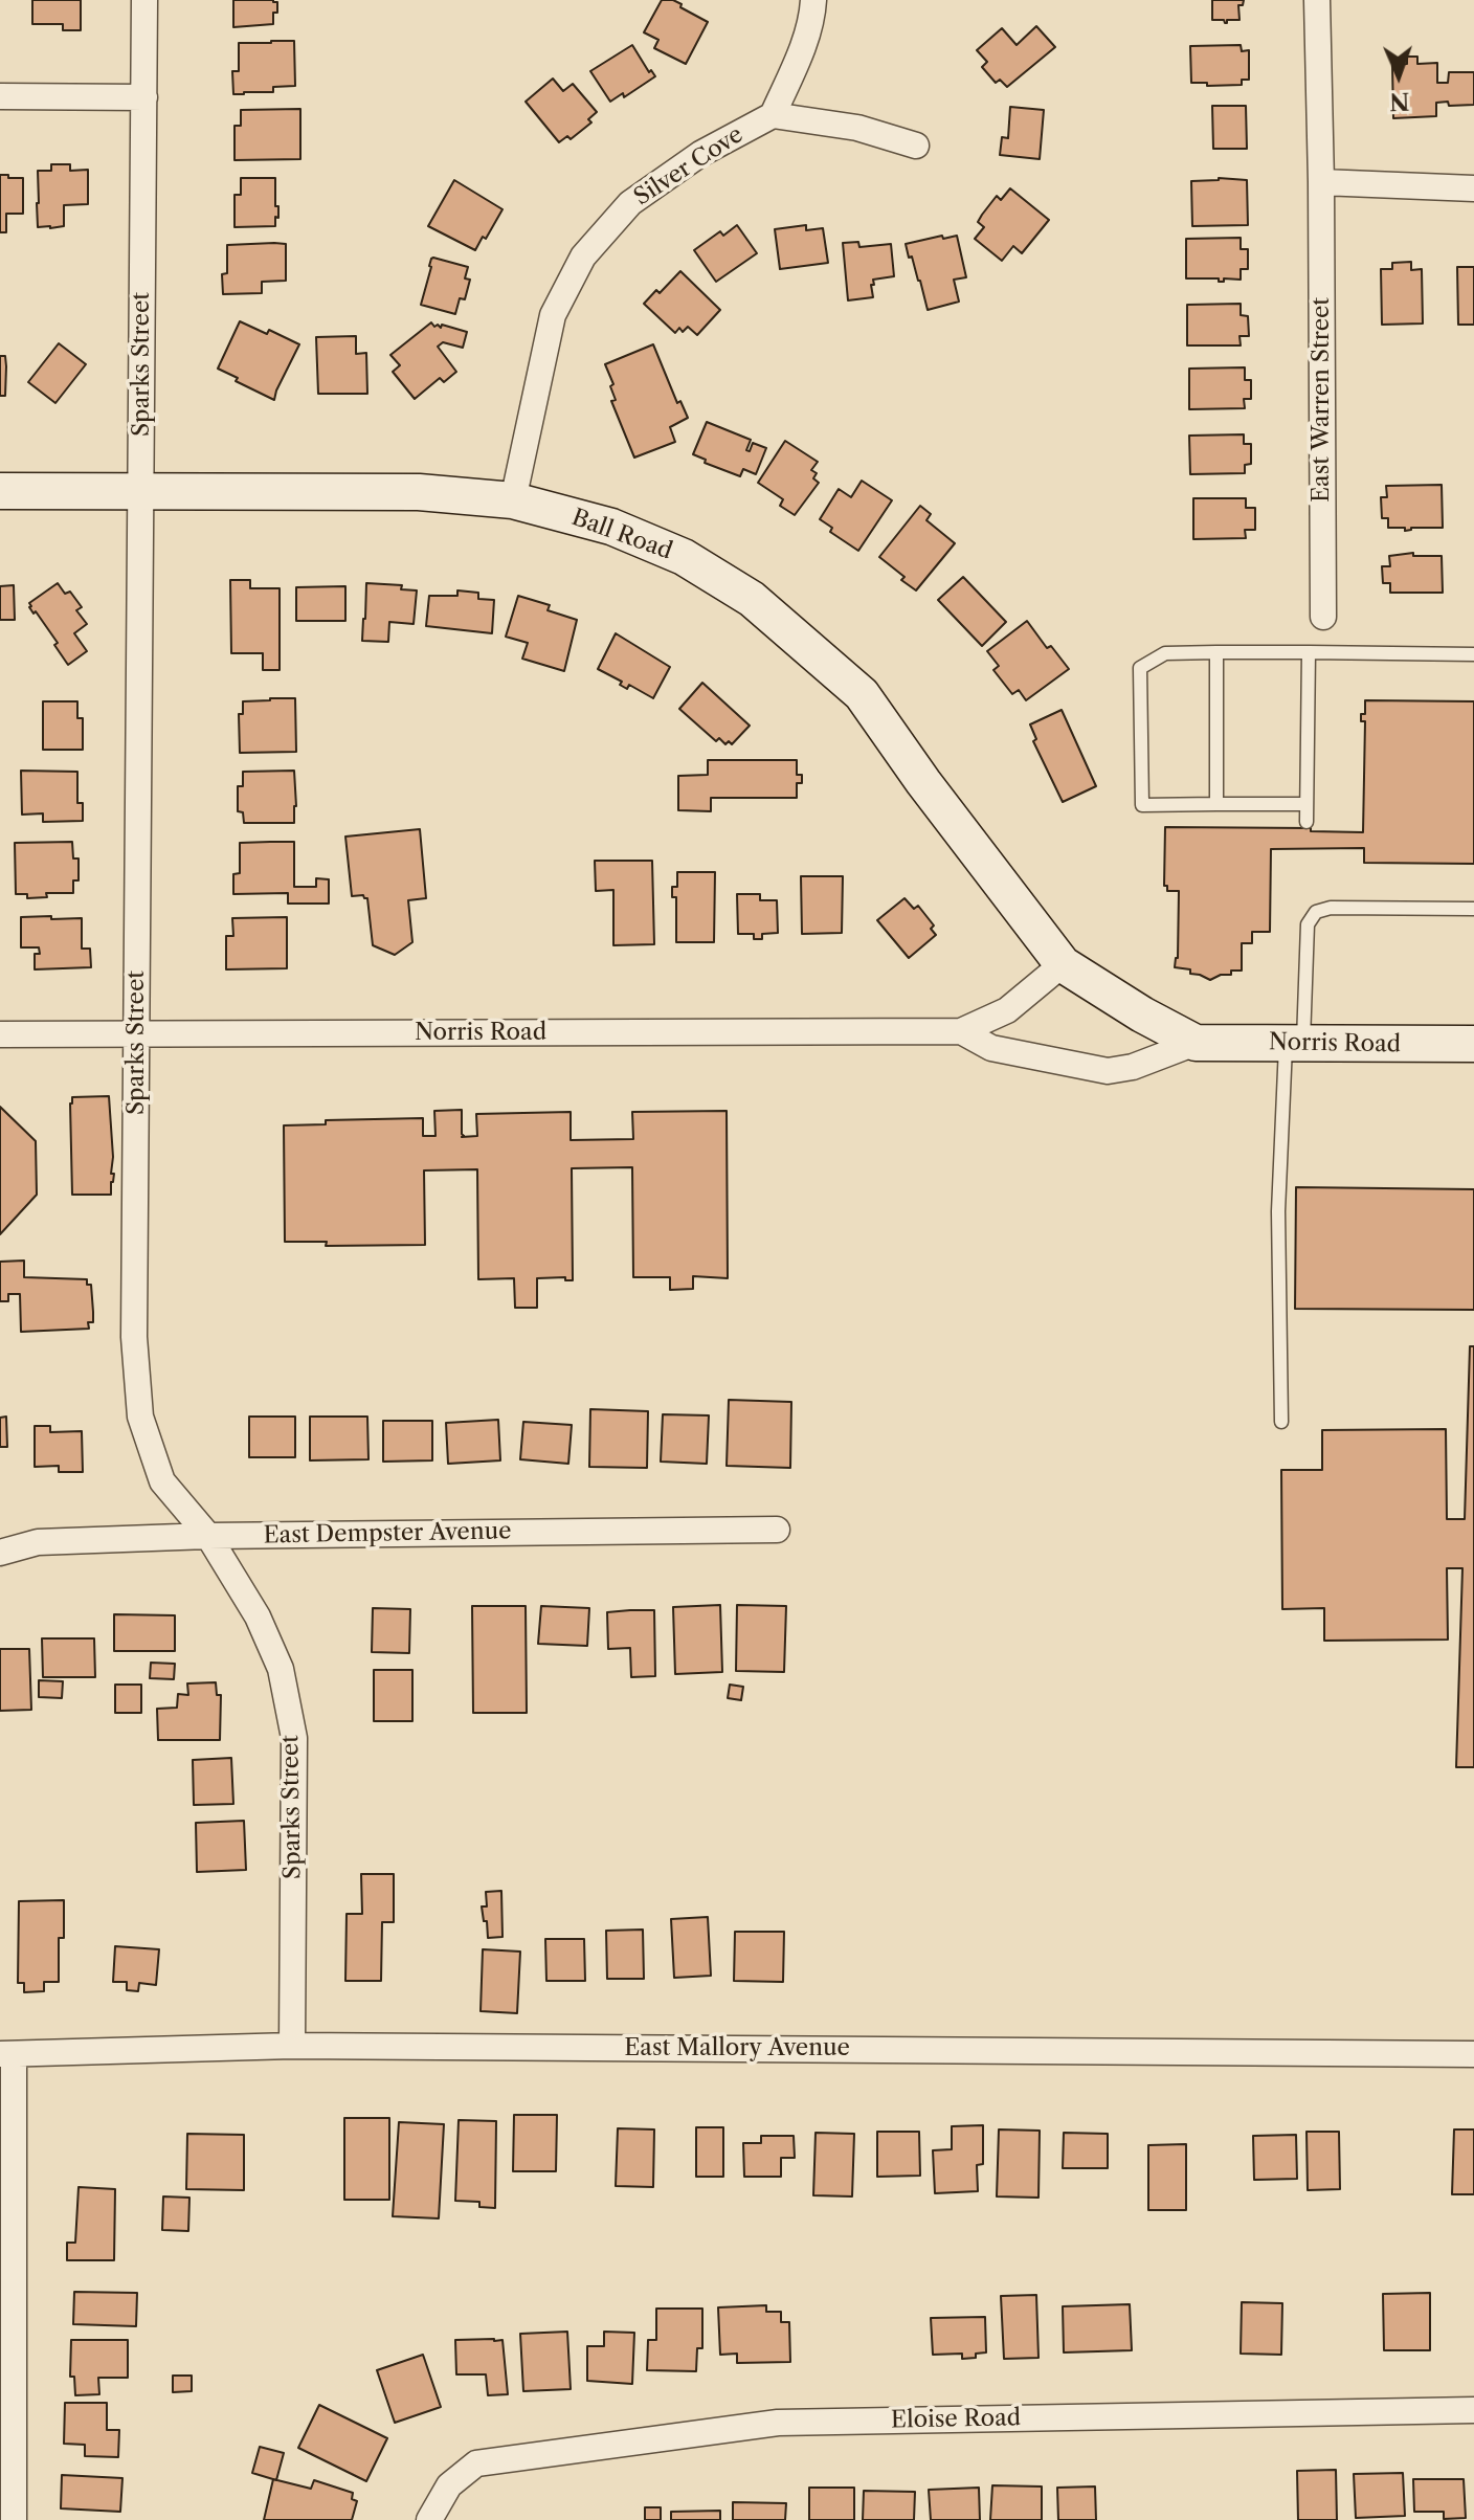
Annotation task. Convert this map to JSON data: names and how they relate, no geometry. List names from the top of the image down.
{
  "streets": {
    "main road": ["Ball Road", "Norris Road"],
    "street": [
      "Silver Cove",
      "Sparks Street",
      "East Warren Street",
      "East Dempster Avenue",
      "East Mallory Avenue",
      "Eloise Road"
    ]
  },
  "crossings": [
    ["Silver Cove", "Ball Road"],
    ["Sparks Street", "Ball Road"],
    ["Sparks Street", "Norris Road"],
    ["Sparks Street", "East Dempster Avenue"],
    ["Sparks Street", "East Mallory Avenue"],
    ["Ball Road", "Norris Road"]
  ],
  "north": "bottom"
}
